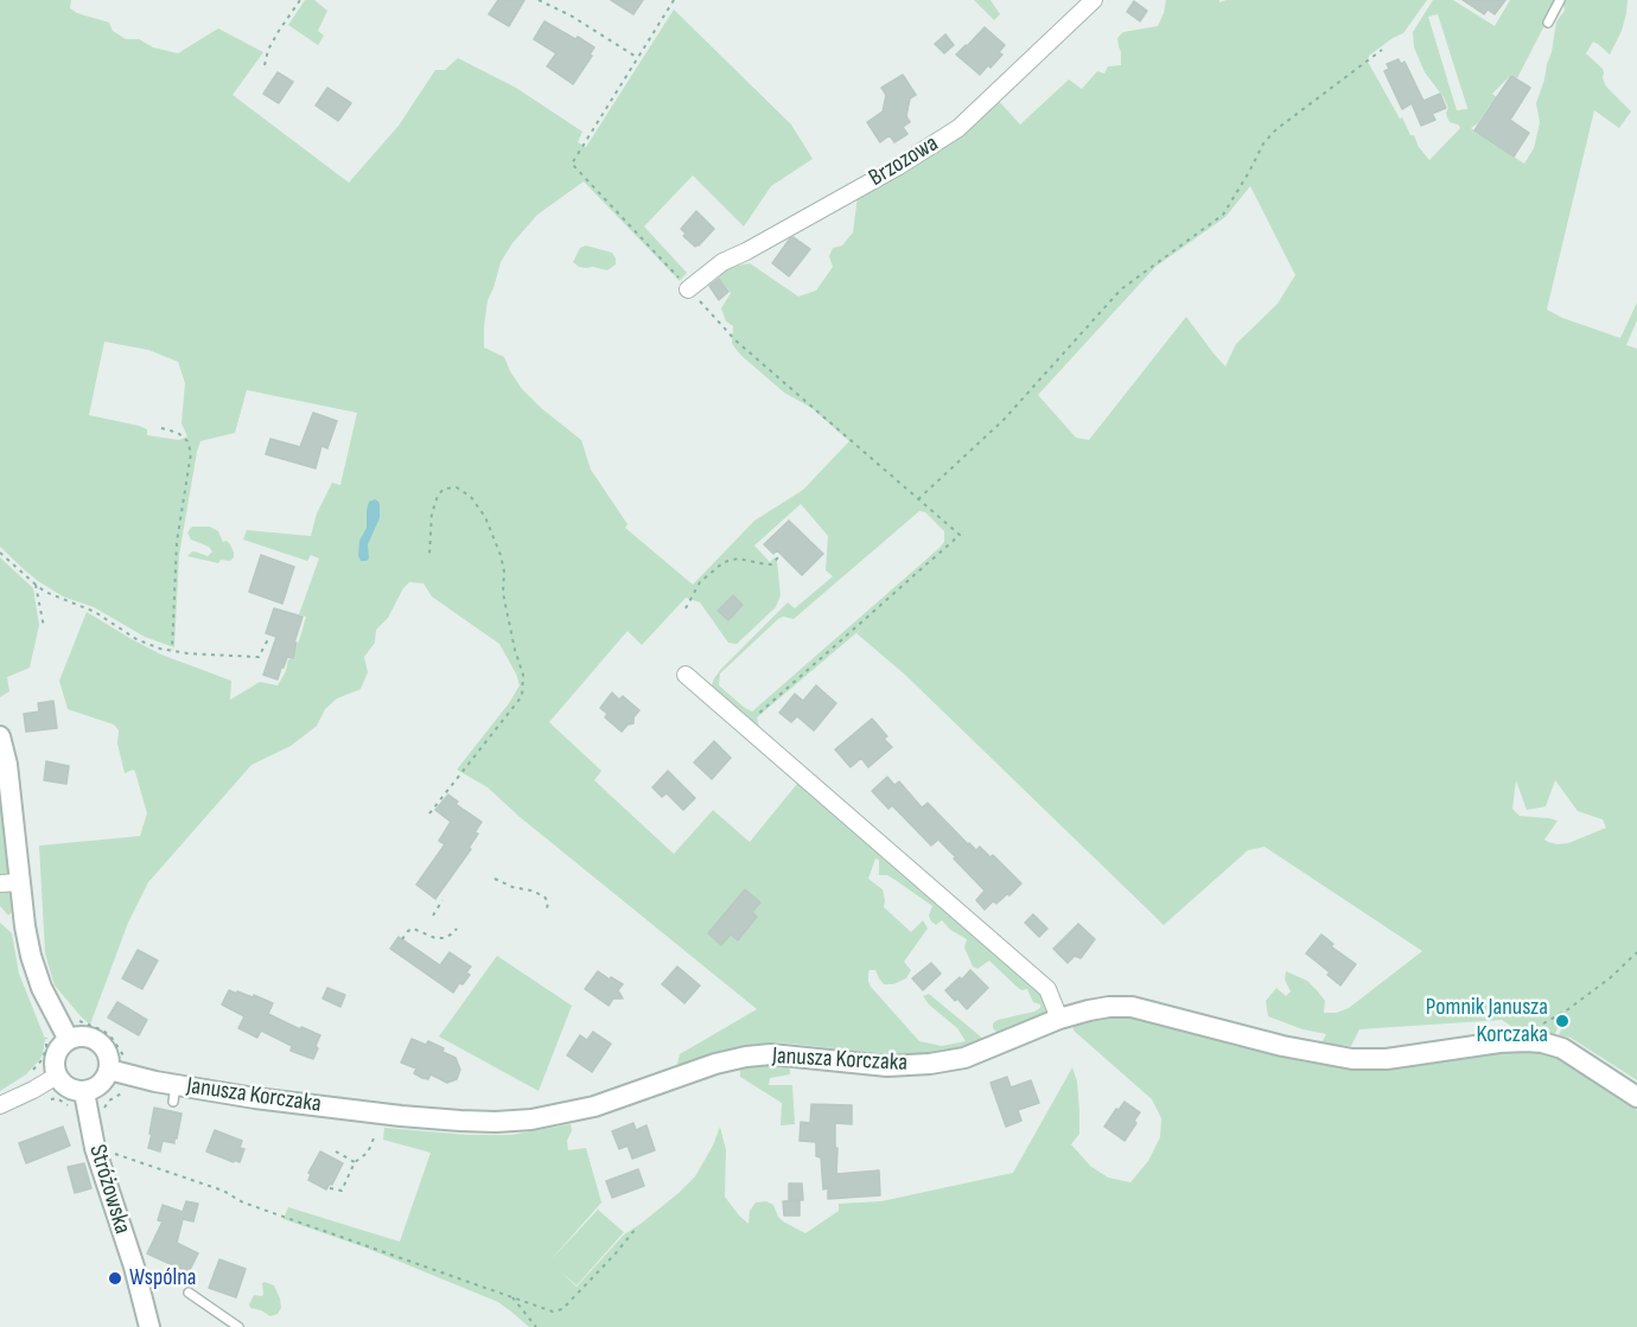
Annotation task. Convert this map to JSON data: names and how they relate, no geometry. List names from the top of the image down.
{
  "streets": {
    "street": ["Brzozowa", "Janusza Korczaka", "Stróżowska"]
  },
  "crossings": [
    ["Janusza Korczaka", "Stróżowska"]
  ],
  "places": ["Pomnik Janusza Korczaka", "Wspólna"]
}
